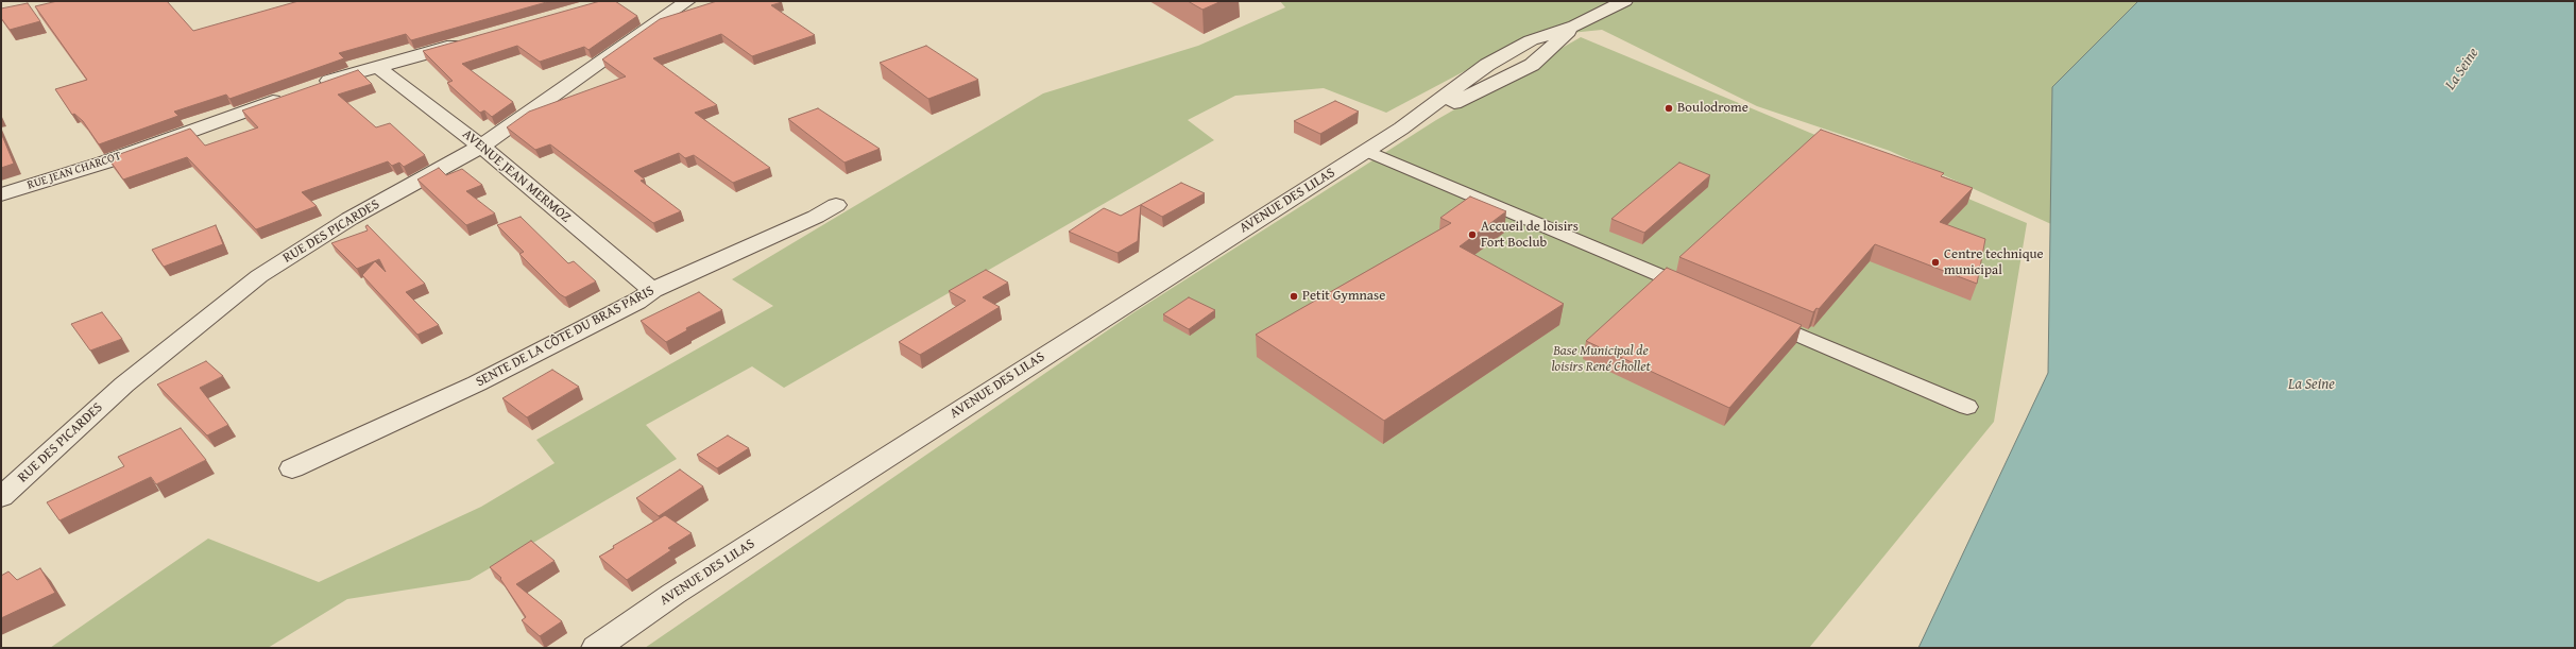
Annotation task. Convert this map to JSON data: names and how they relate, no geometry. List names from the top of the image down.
{
  "streets": {
    "street": [
      "RUE JEAN CHARCOT",
      "AVENUE JEAN MERMOZ",
      "AVENUE DES LILAS",
      "RUE DES PICARDES",
      "SENTE DE LA CÔTE DU BRAS PARIS"
    ]
  },
  "crossings": [
    ["AVENUE JEAN MERMOZ", "RUE DES PICARDES"],
    ["AVENUE JEAN MERMOZ", "SENTE DE LA CÔTE DU BRAS PARIS"]
  ],
  "water": ["La Seine"],
  "parks": ["Base Municipal de loisirs René Chollet"],
  "places": [
    "Boulodrome",
    "Accueil de loisirs Fort Boclub",
    "Centre technique municipal",
    "Petit Gymnase"
  ]
}
